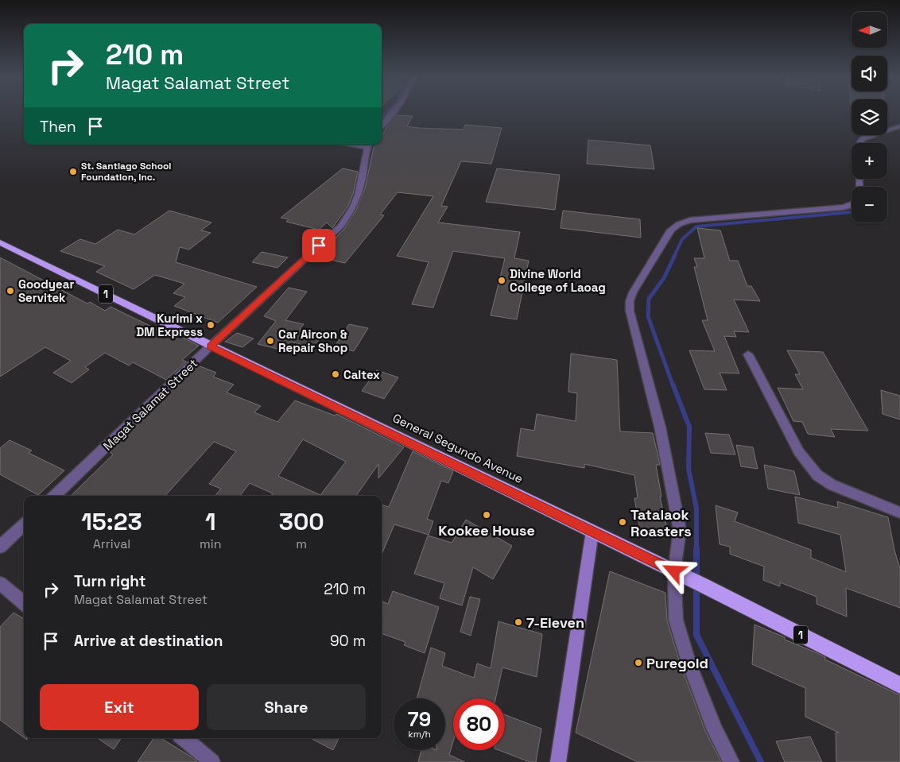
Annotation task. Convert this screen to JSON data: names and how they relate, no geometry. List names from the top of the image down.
{
  "streets": {
    "highway": ["1", "General Segundo Avenue"],
    "street": ["Magat Salamat Street"]
  },
  "crossings": [
    ["Magat Salamat Street", "General Segundo Avenue"]
  ],
  "places": [
    "St. Santiago School Foundation, Inc.",
    "Divine World College of Laoag",
    "Goodyear Servitek",
    "Kurimi x DM Express",
    "Car Aircon & Repair Shop",
    "Caltex",
    "Kookee House",
    "Tatalaok Roasters",
    "7-Eleven",
    "Puregold"
  ],
  "north": "left",
  "page": {
    "map_buttons": ["+", "−"],
    "turn": ["210 m", "Magat Salamat Street"],
    "then": "Then",
    "eta": [
      "15:23",
      "Arrival",
      "1",
      "min",
      "300",
      "m"
    ],
    "list": [
      {
        "name": "Turn right",
        "note": "Magat Salamat Street",
        "value": "210 m"
      },
      {
        "name": "Arrive at destination",
        "value": "90 m"
      }
    ],
    "buttons": ["Exit", "Share"],
    "speed": "79 km/h",
    "limit": "80"
  }
}
